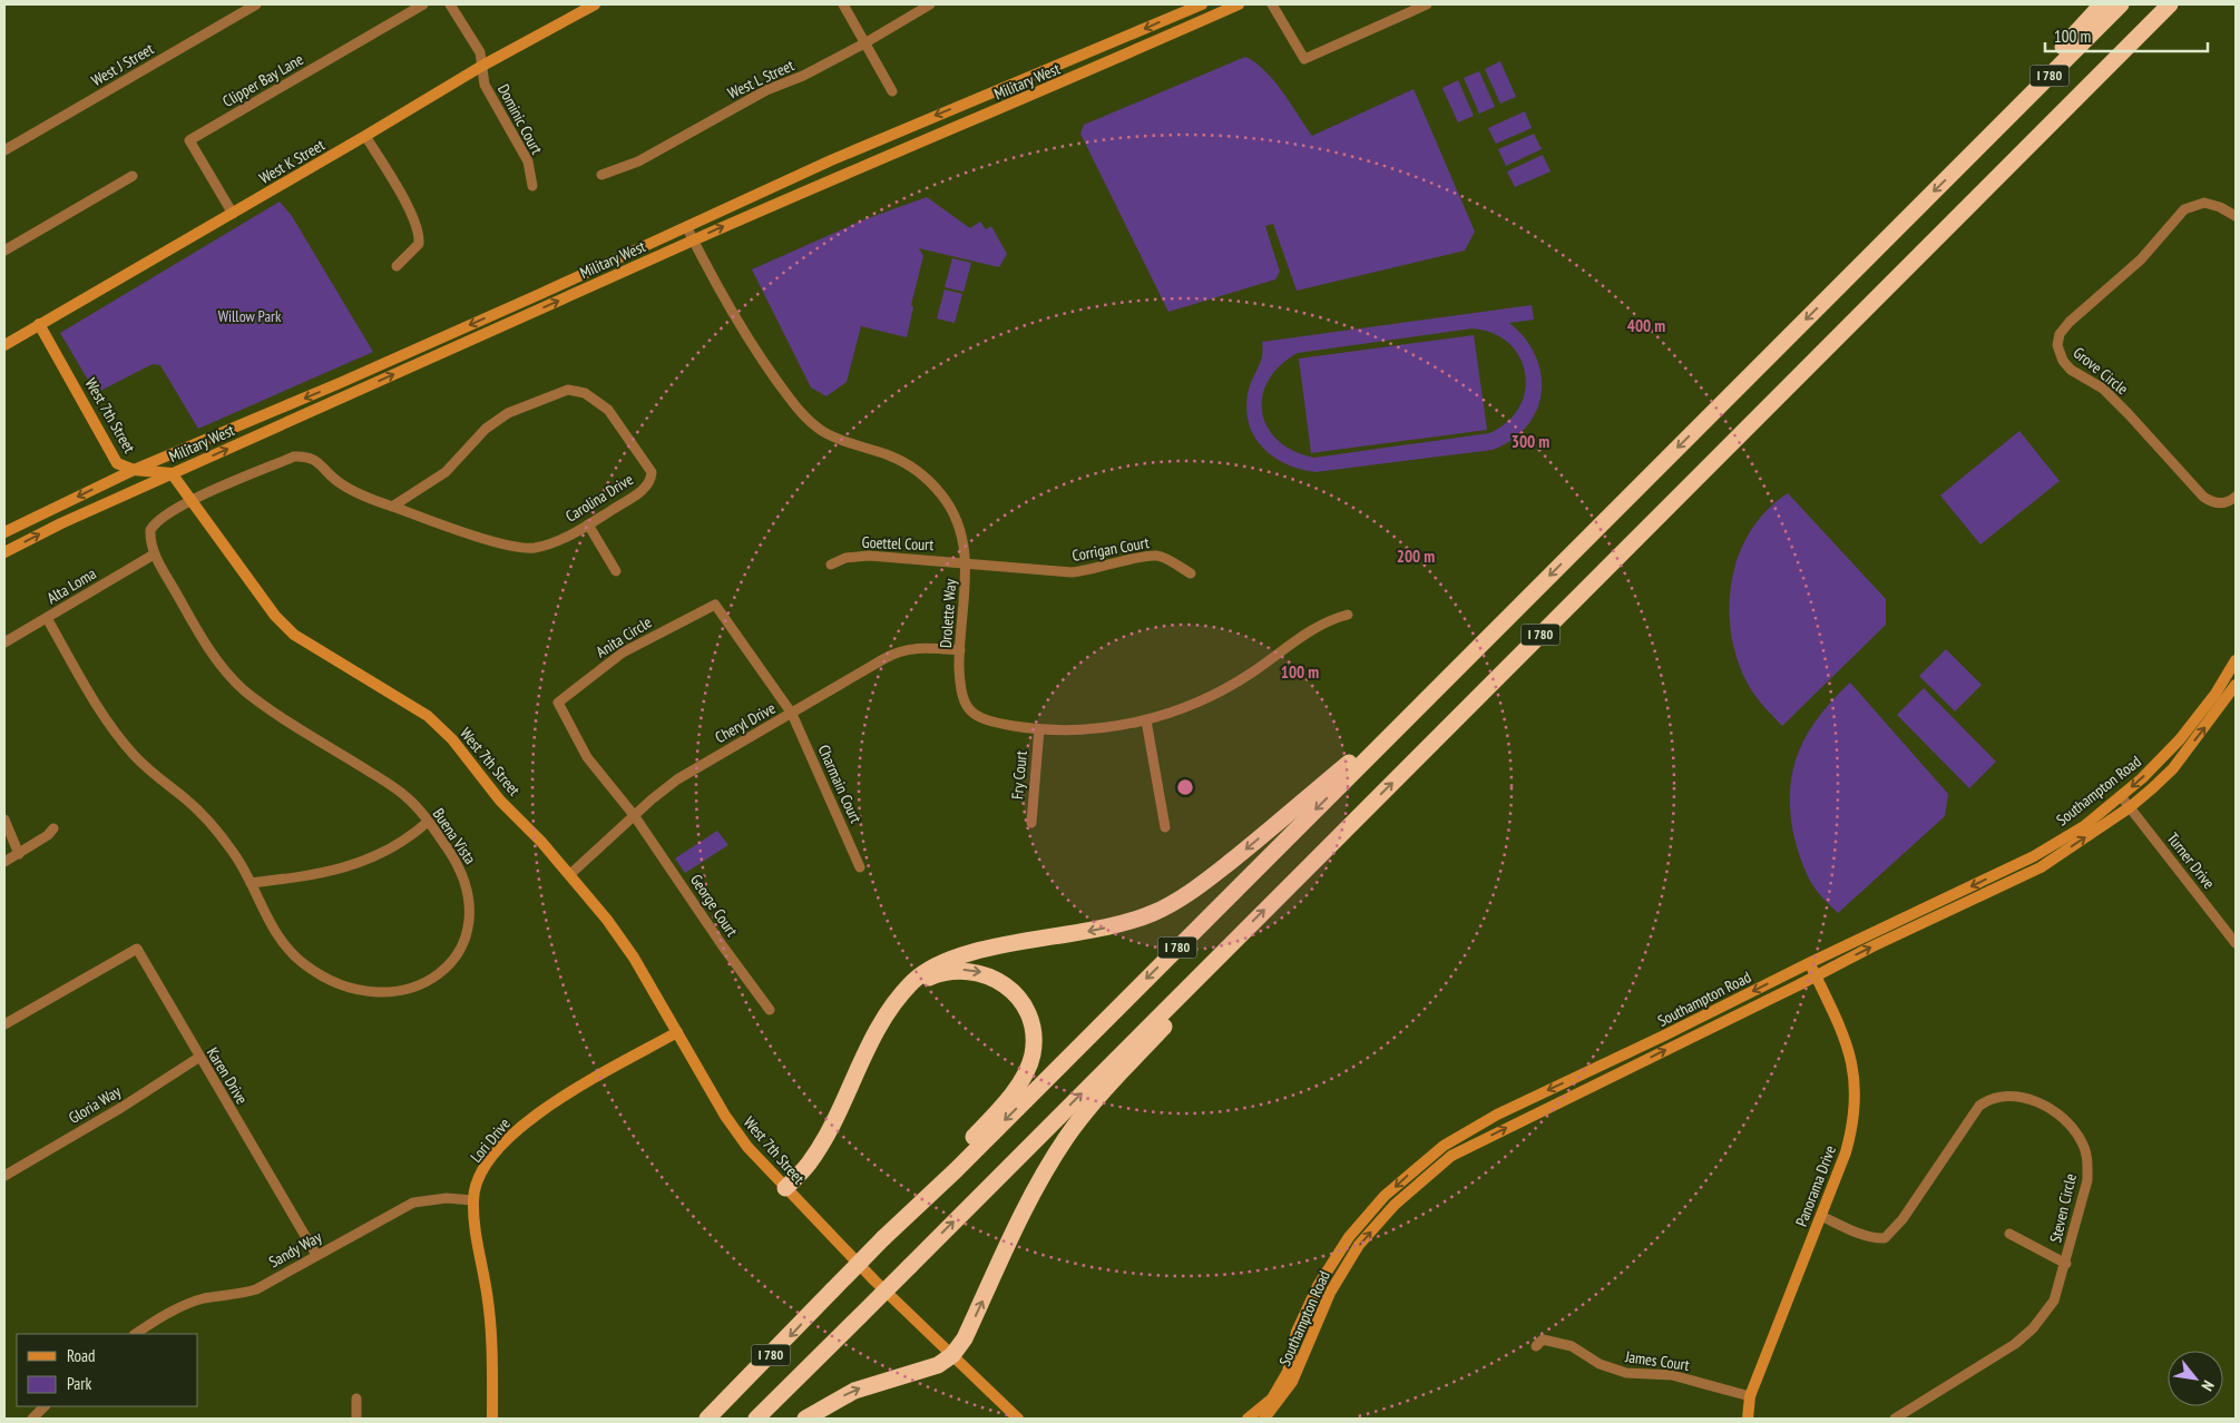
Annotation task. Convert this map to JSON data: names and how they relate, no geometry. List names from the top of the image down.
{
  "streets": {
    "highway": ["I 780"],
    "street": [
      "West J Street",
      "West L Street",
      "Clipper Bay Lane",
      "Military West",
      "Dominic Court",
      "West K Street",
      "Grove Circle",
      "West 7th Street",
      "Carolina Drive",
      "Goettel Court",
      "Corrigan Court",
      "Alta Loma",
      "Drolette Way",
      "Anita Circle",
      "Cheryl Drive",
      "Fry Court",
      "Charmain Court",
      "Southampton Road",
      "Buena Vista",
      "Turner Drive",
      "George Court",
      "Karen Drive",
      "Gloria Way",
      "Lori Drive",
      "Panorama Drive",
      "Steven Circle",
      "Sandy Way",
      "James Court"
    ]
  },
  "crossings": [
    ["Clipper Bay Lane", "West K Street"],
    ["Military West", "West 7th Street"],
    ["Military West", "Drolette Way"],
    ["Dominic Court", "West K Street"],
    ["West K Street", "West 7th Street"],
    ["West 7th Street", "Carolina Drive"],
    ["West 7th Street", "Cheryl Drive"],
    ["West 7th Street", "Buena Vista"],
    ["West 7th Street", "Lori Drive"],
    ["Carolina Drive", "Buena Vista"],
    ["Goettel Court", "Corrigan Court"],
    ["Goettel Court", "Drolette Way"],
    ["Corrigan Court", "Drolette Way"],
    ["Alta Loma", "Buena Vista"],
    ["Drolette Way", "Cheryl Drive"],
    ["Drolette Way", "Fry Court"],
    ["Anita Circle", "Cheryl Drive"],
    ["Anita Circle", "Charmain Court"],
    ["Anita Circle", "George Court"],
    ["Cheryl Drive", "Charmain Court"],
    ["Cheryl Drive", "George Court"],
    ["Southampton Road", "Turner Drive"],
    ["Southampton Road", "Panorama Drive"],
    ["Karen Drive", "Gloria Way"],
    ["Karen Drive", "Sandy Way"],
    ["Lori Drive", "Sandy Way"],
    ["Panorama Drive", "Steven Circle"],
    ["Panorama Drive", "James Court"]
  ],
  "parks": ["Willow Park"],
  "legend": ["Road", "Park"],
  "scale_bar": "100 m",
  "north": "bottom right",
  "rings": [
    "400 m",
    "300 m",
    "200 m",
    "100 m"
  ]
}
